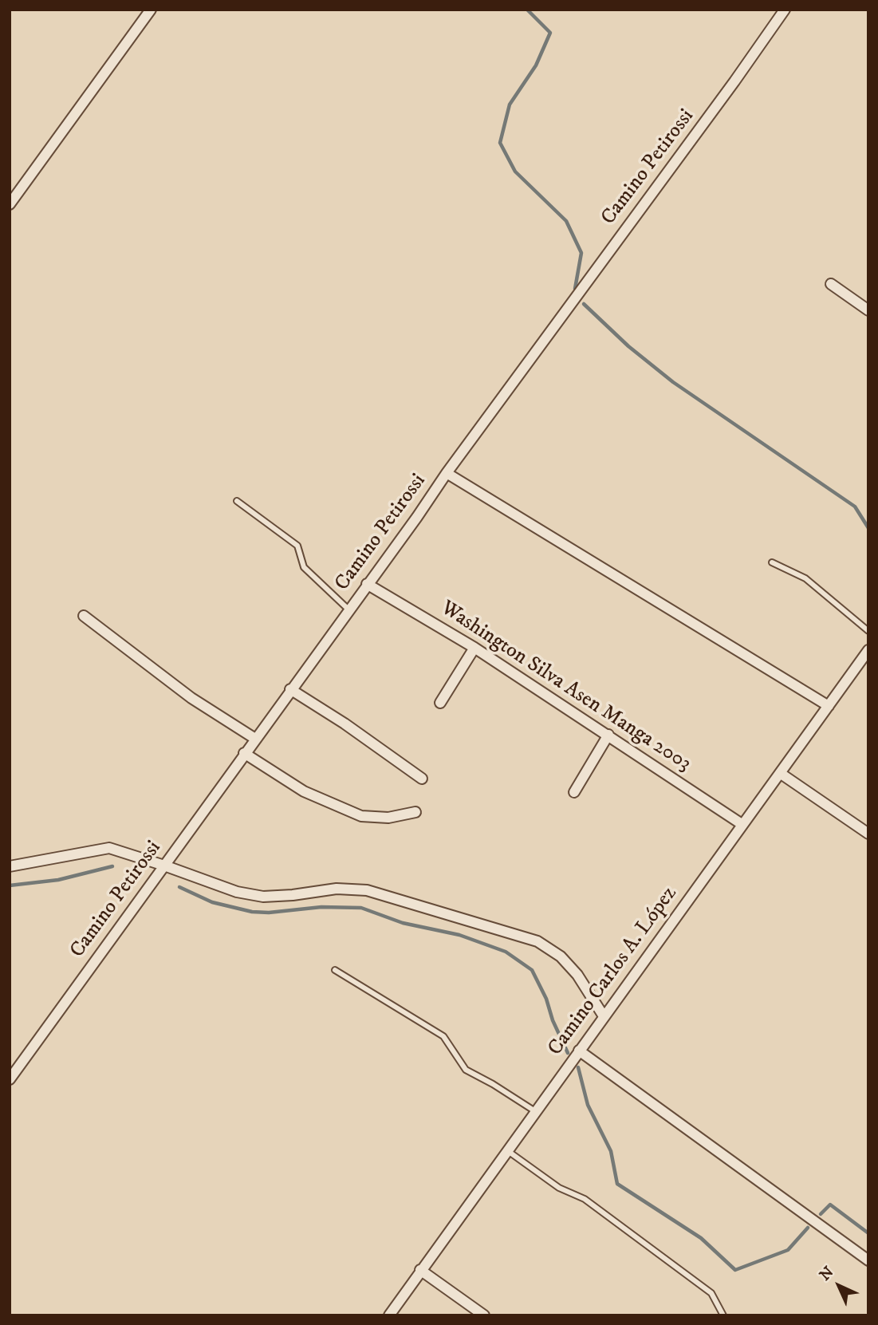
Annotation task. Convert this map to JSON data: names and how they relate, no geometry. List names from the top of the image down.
{
  "streets": {
    "street": ["Camino Petirossi", "Washington Silva Asen Manga 2003", "Camino Carlos A. López"]
  },
  "crossings": [
    ["Camino Petirossi", "Washington Silva Asen Manga 2003"],
    ["Washington Silva Asen Manga 2003", "Camino Carlos A. López"]
  ],
  "north": "top left"
}
